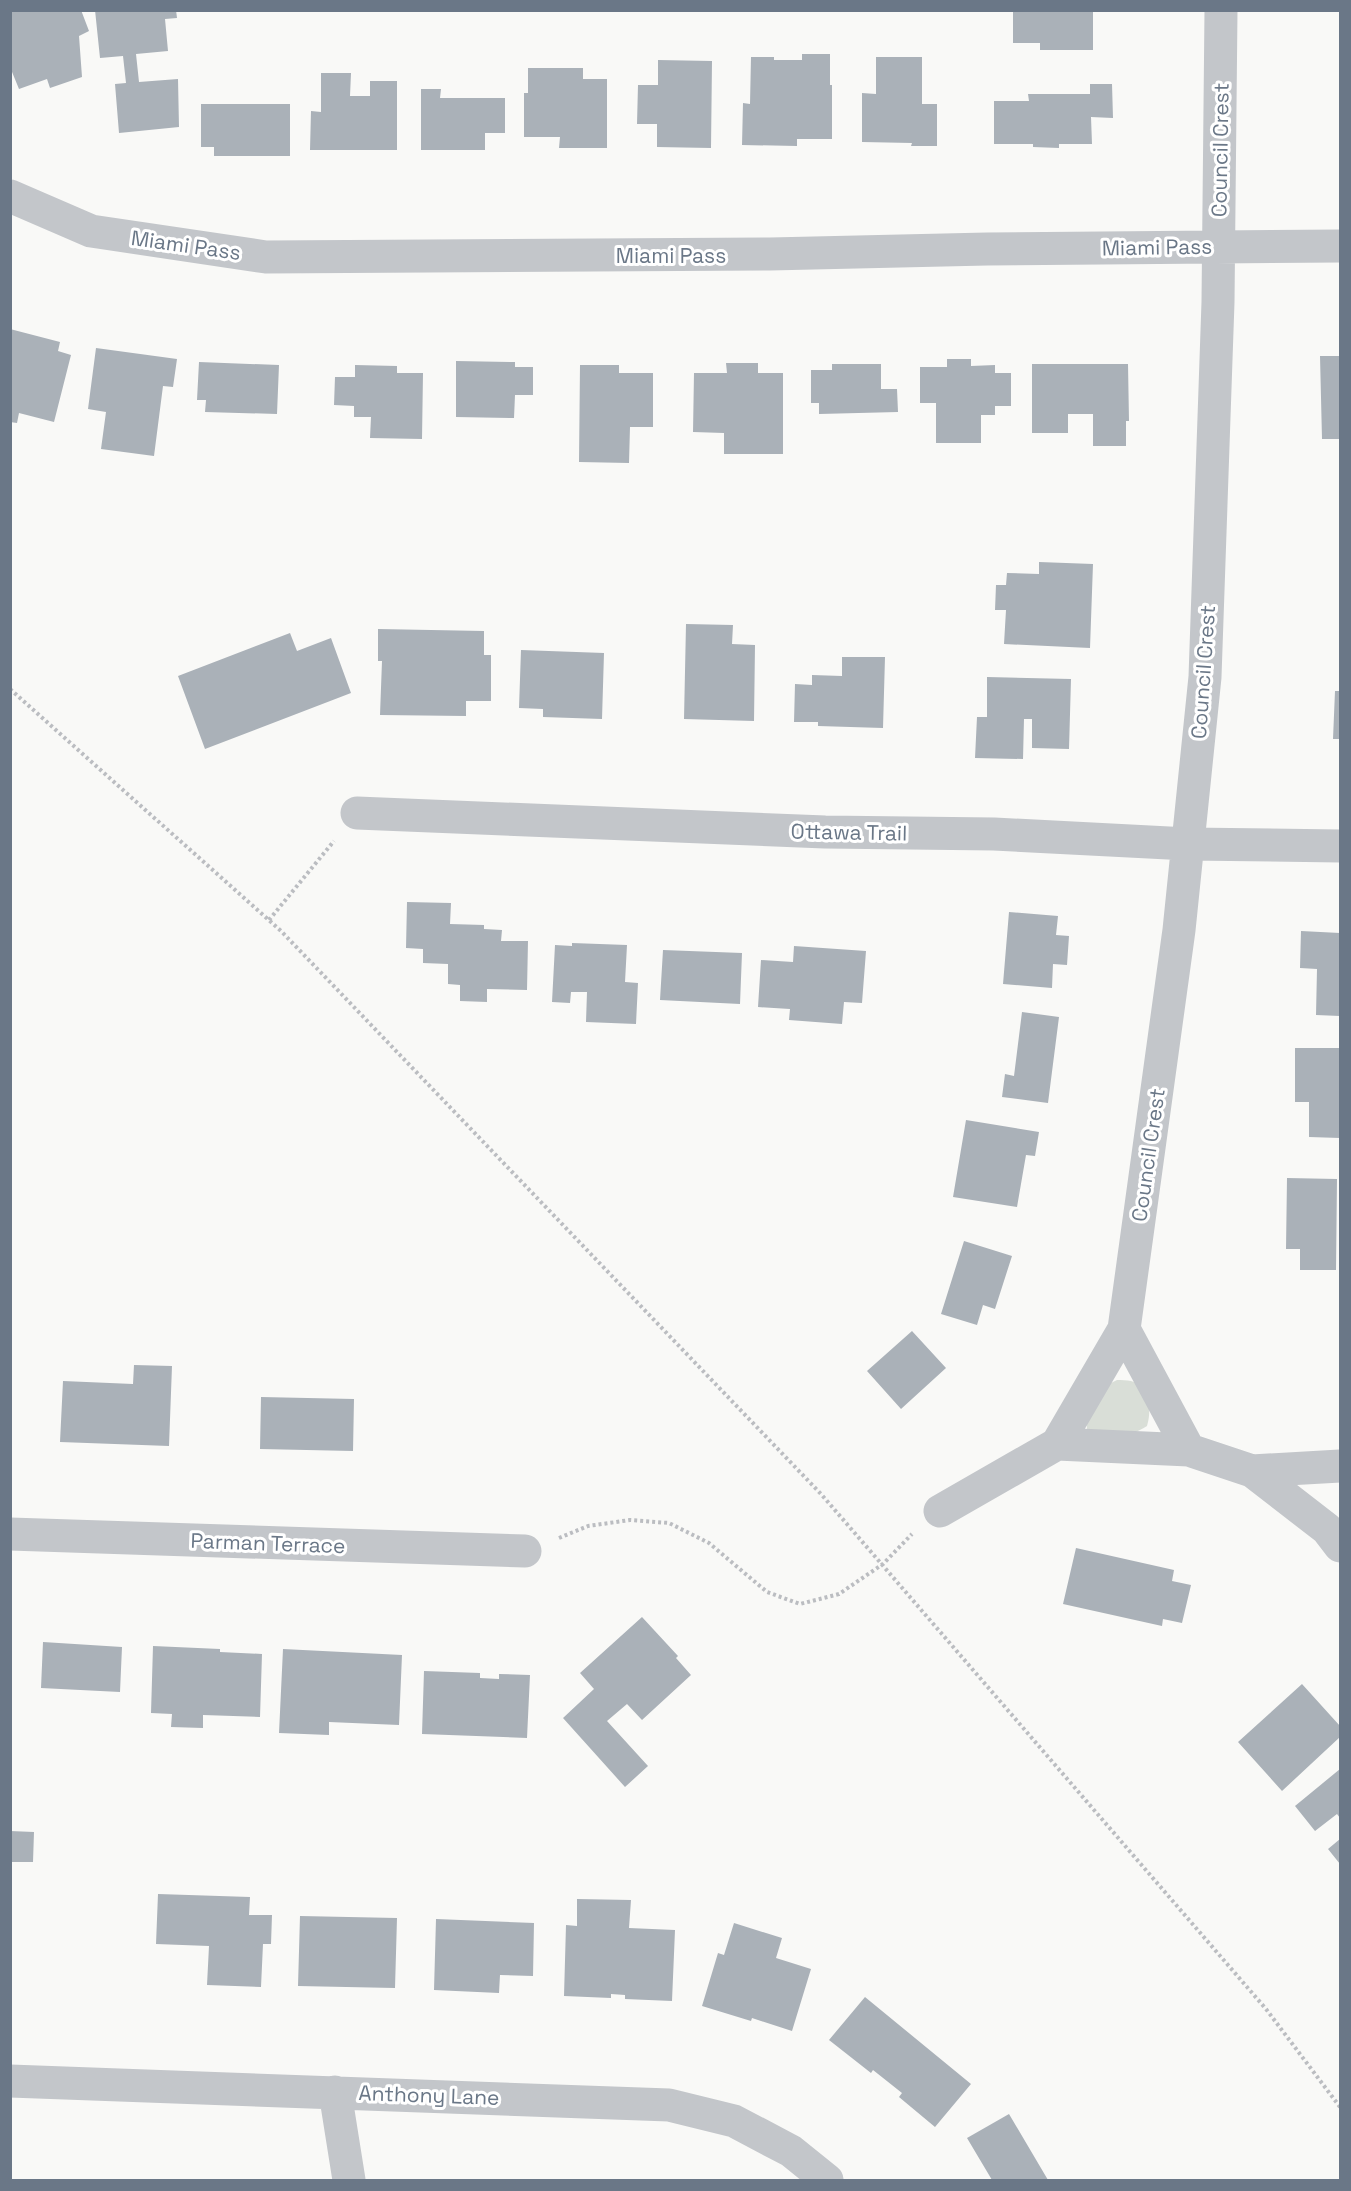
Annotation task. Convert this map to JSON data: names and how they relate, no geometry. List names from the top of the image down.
{
  "streets": {
    "street": [
      "Council Crest",
      "Miami Pass",
      "Ottawa Trail",
      "Parman Terrace",
      "Anthony Lane"
    ]
  },
  "crossings": [
    ["Council Crest", "Miami Pass"],
    ["Council Crest", "Ottawa Trail"]
  ]
}
